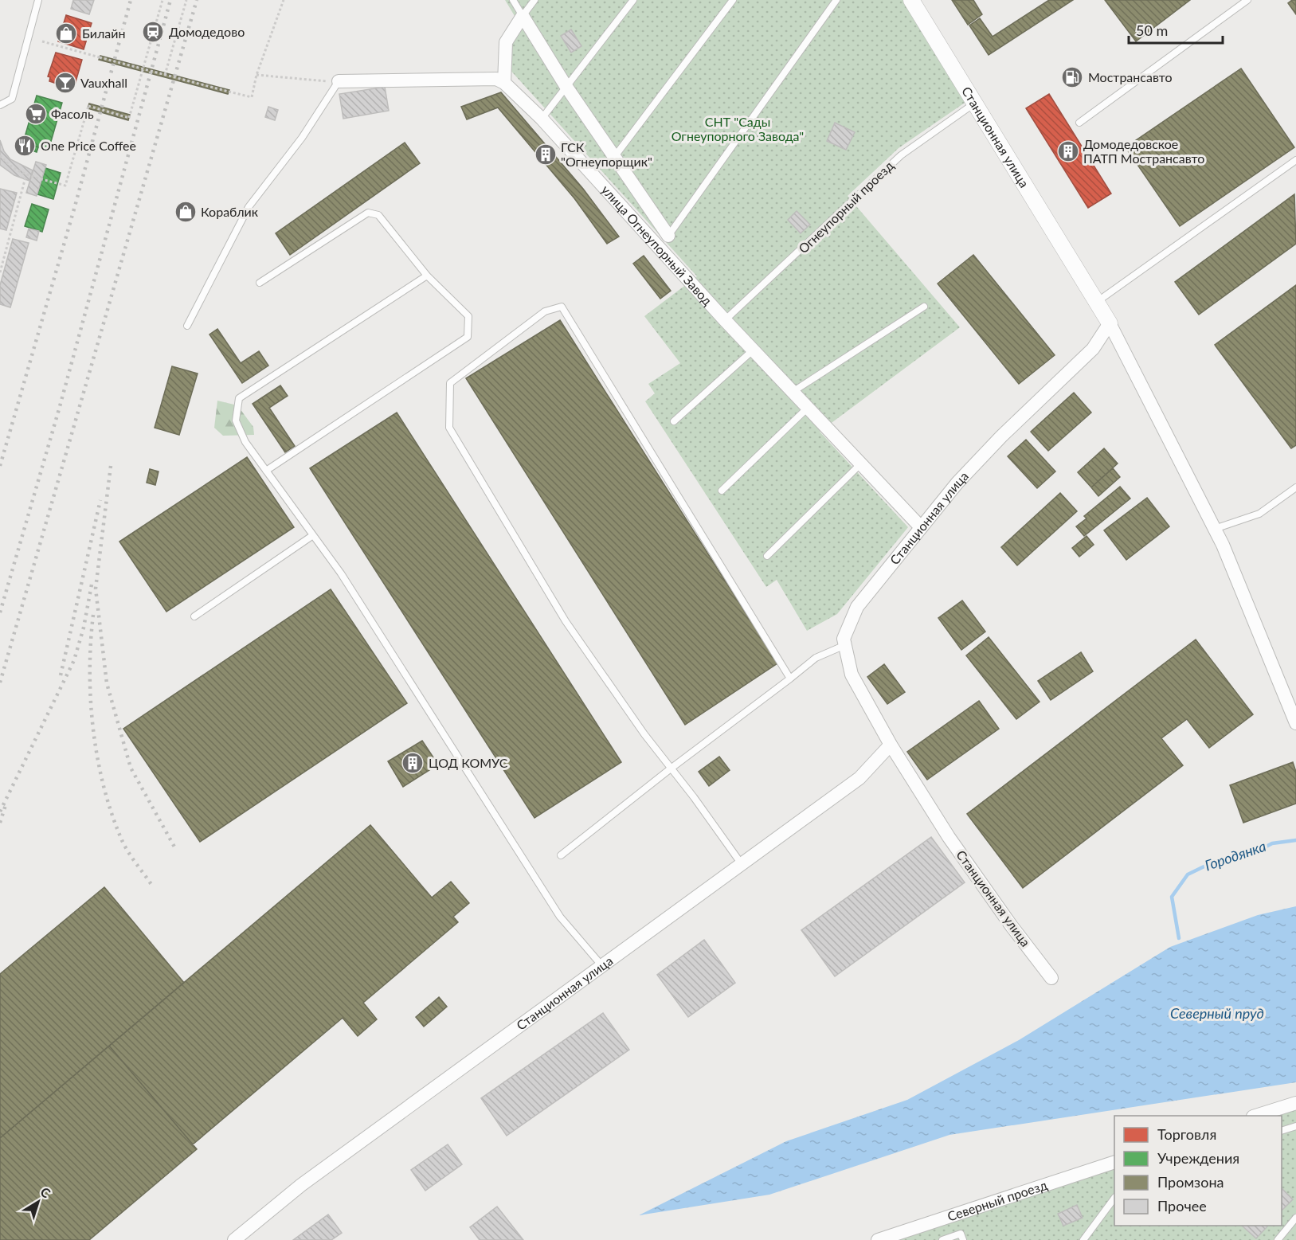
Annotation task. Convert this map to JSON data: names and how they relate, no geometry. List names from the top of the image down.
{
  "streets": {
    "street": ["Станционная улица", "улица Огнеупорный Завод", "Северный проезд"],
    "lane": ["Огнеупорный проезд"]
  },
  "crossings": [
    ["Станционная улица", "Огнеупорный проезд"],
    ["Станционная улица", "улица Огнеупорный Завод"],
    ["Огнеупорный проезд", "улица Огнеупорный Завод"]
  ],
  "water": ["Городянка", "Северный пруд"],
  "parks": ["СНТ \"Сады Огнеупорного Завода\""],
  "places": {
    "station": ["Домодедово"],
    "shop": ["Билайн", "Кораблик"],
    "fuel station": ["Мострансавто"],
    "bar": ["Vauxhall"],
    "supermarket": ["Фасоль"],
    "restaurant": ["One Price Coffee"],
    "building": ["Домодедовское ПАТП Мострансавто", "ГСК \"Огнеупорщик\"", "ЦОД КОМУС"]
  },
  "legend": [
    "Торговля",
    "Учреждения",
    "Промзона",
    "Прочее"
  ],
  "scale_bar": "50 m",
  "north": "top right"
}
